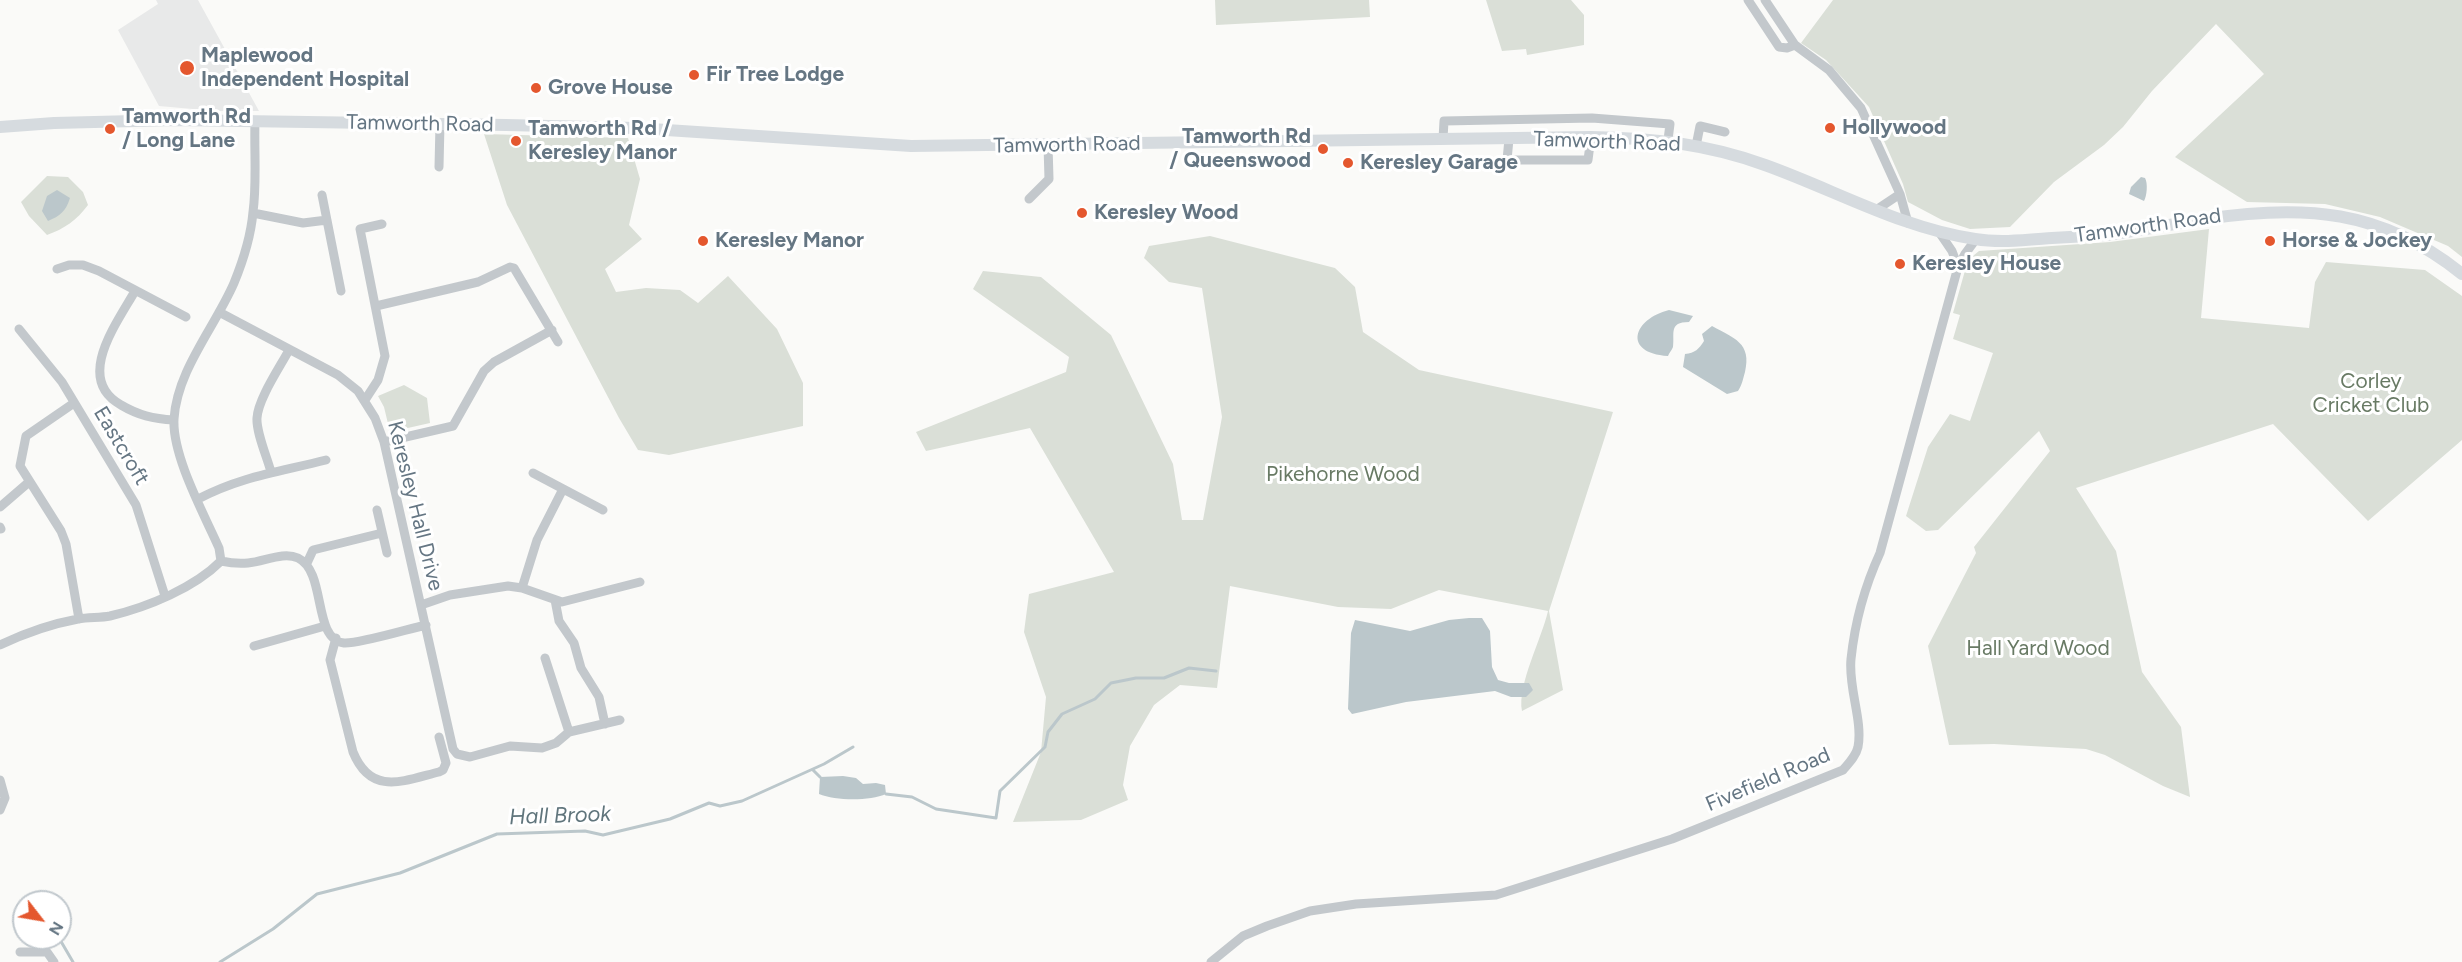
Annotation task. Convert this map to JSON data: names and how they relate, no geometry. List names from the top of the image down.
{
  "streets": {
    "main road": ["Tamworth Road"],
    "street": ["Eastcroft", "Keresley Hall Drive", "Fivefield Road"]
  },
  "crossings": [
    ["Tamworth Road", "Fivefield Road"]
  ],
  "water": ["Hall Brook"],
  "parks": ["Corley Cricket Club", "Pikehorne Wood", "Hall Yard Wood"],
  "places": [
    "Maplewood Independent Hospital",
    "Fir Tree Lodge",
    "Grove House",
    "Hollywood",
    "Tamworth Rd / Long Lane",
    "Tamworth Rd / Keresley Manor",
    "Tamworth Rd / Queenswood",
    "Keresley Garage",
    "Keresley Wood",
    "Keresley Manor",
    "Horse & Jockey",
    "Keresley House"
  ],
  "north": "bottom right"
}
